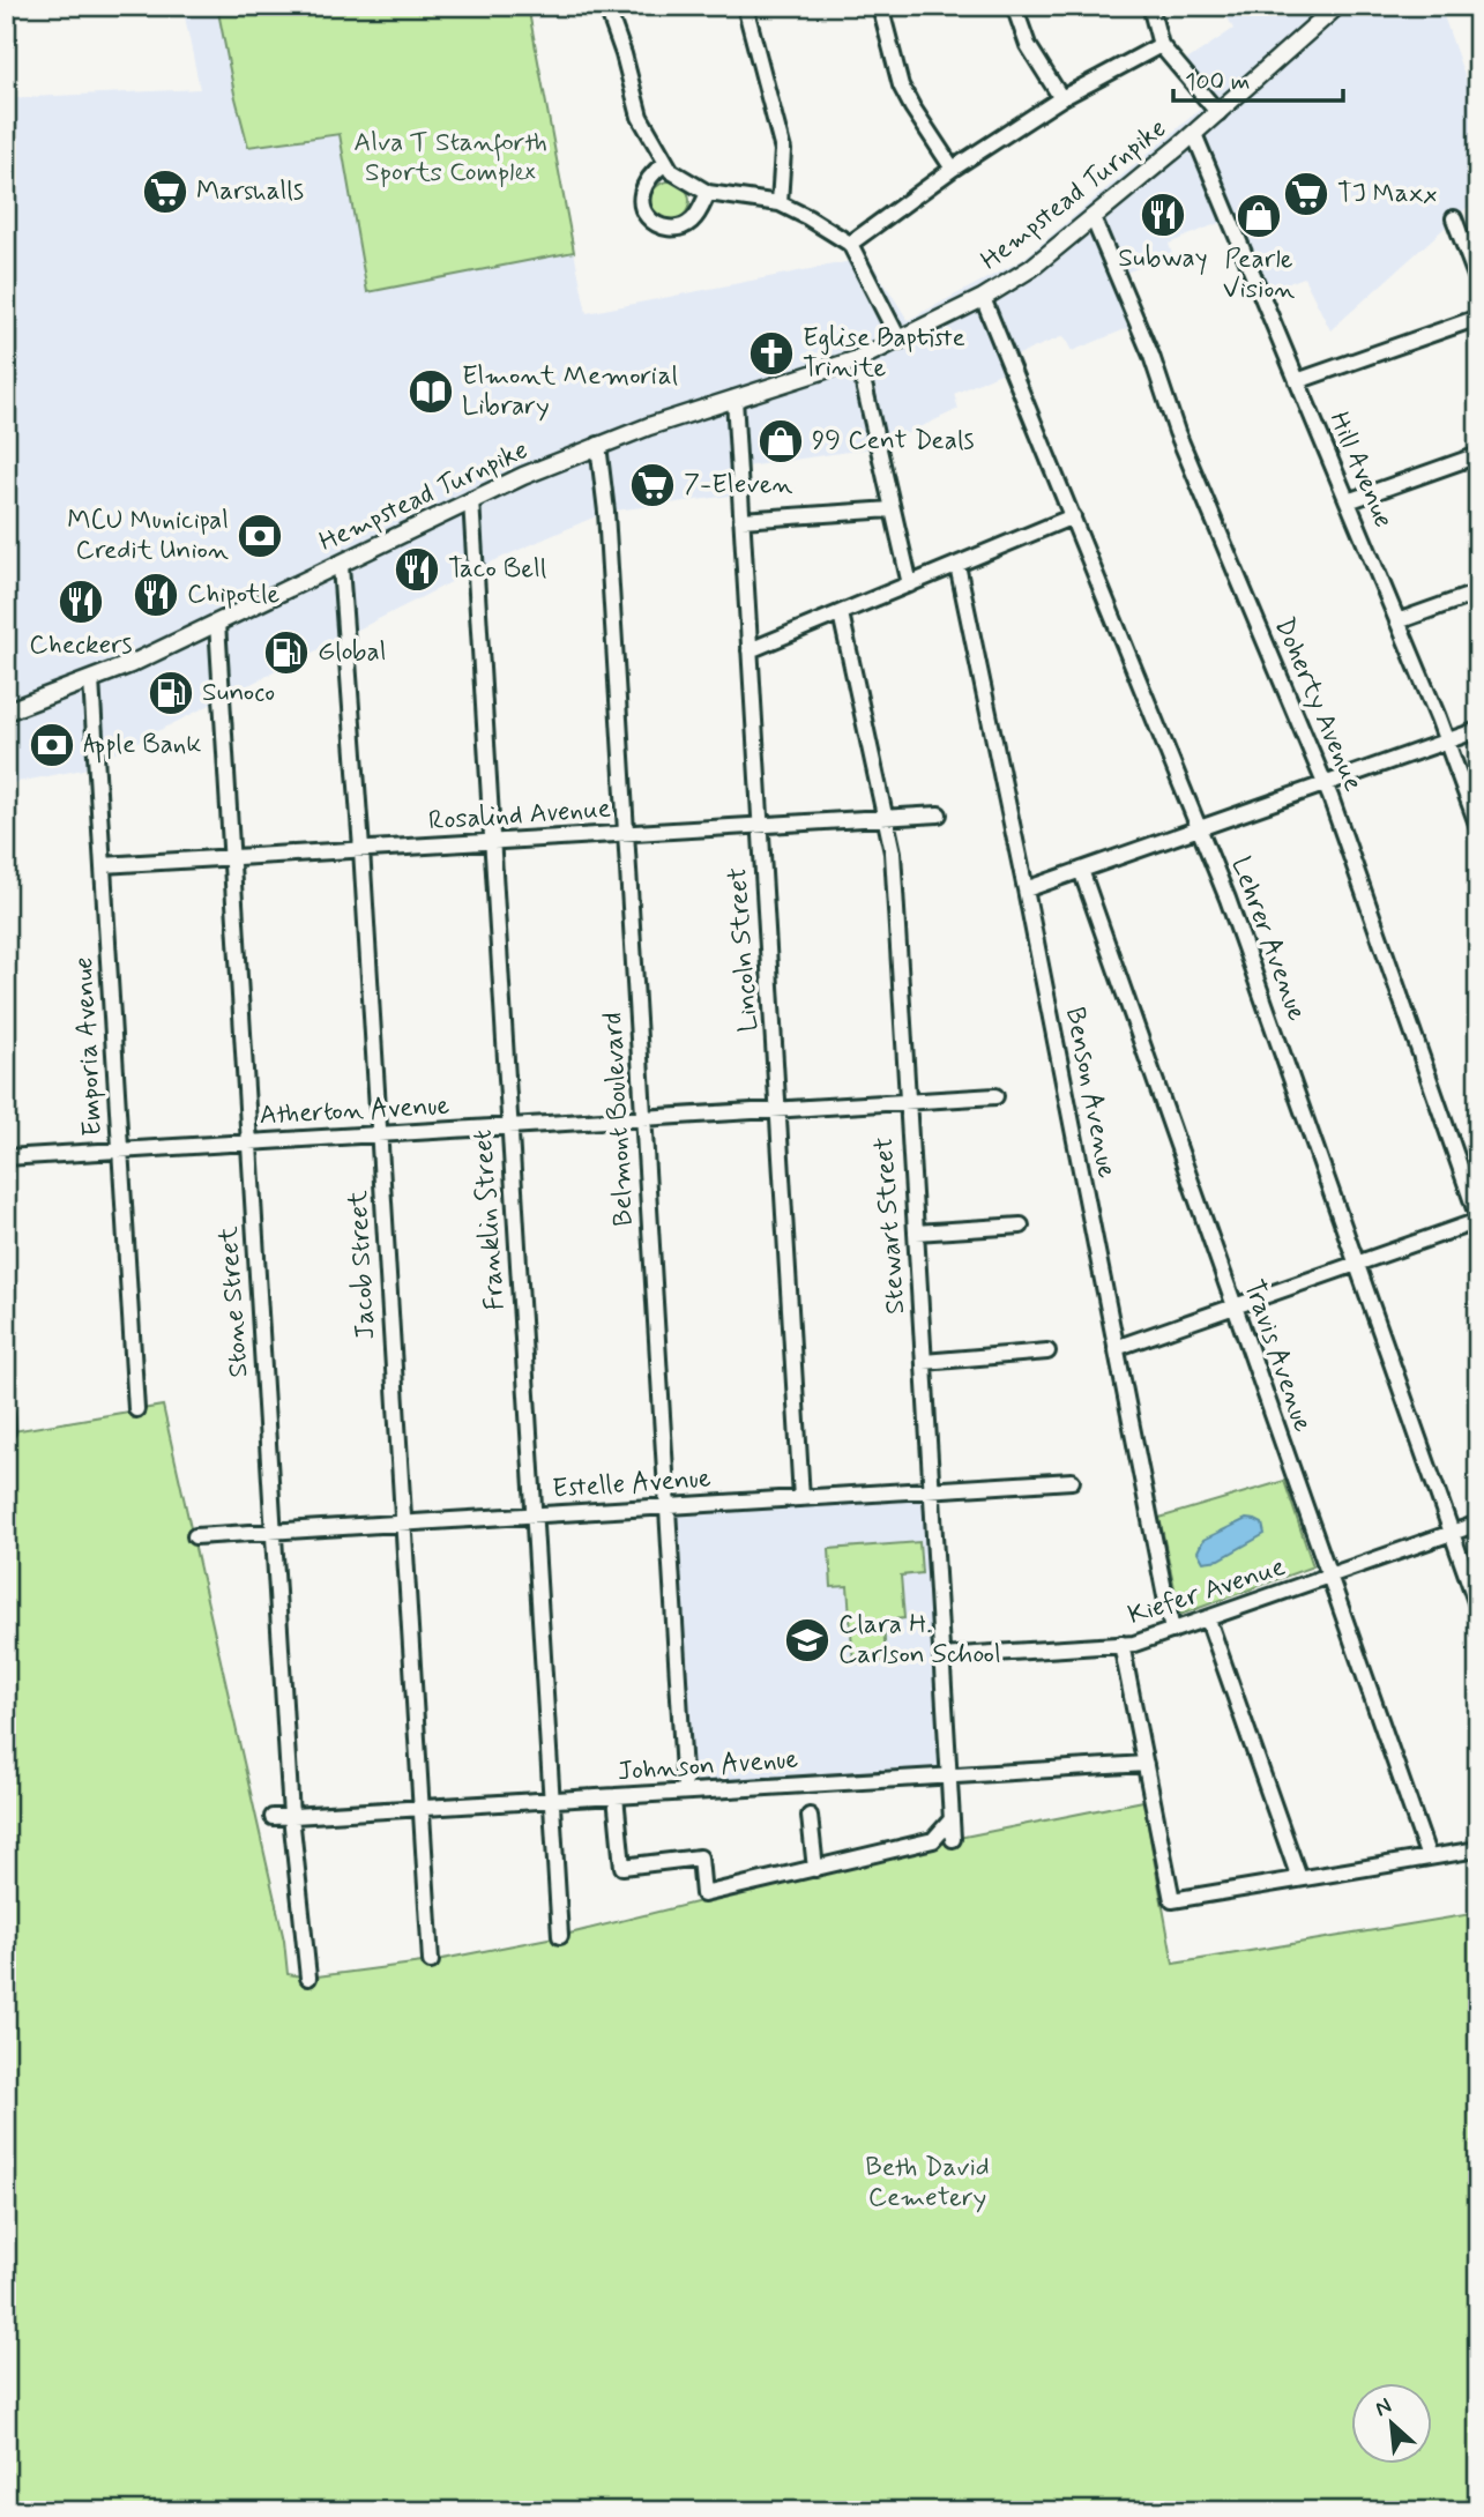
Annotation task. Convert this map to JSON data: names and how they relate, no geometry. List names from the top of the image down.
{
  "streets": {
    "main road": ["Hempstead Turnpike"],
    "street": [
      "Hill Avenue",
      "Doherty Avenue",
      "Rosalind Avenue",
      "Lehrer Avenue",
      "Lincoln Street",
      "Emporia Avenue",
      "Benson Avenue",
      "Atherton Avenue",
      "Belmont Boulevard",
      "Franklin Street",
      "Stewart Street",
      "Jacob Street",
      "Stone Street",
      "Travis Avenue",
      "Estelle Avenue",
      "Kiefer Avenue",
      "Johnson Avenue"
    ]
  },
  "crossings": [
    ["Hempstead Turnpike", "Hill Avenue"],
    ["Hempstead Turnpike", "Doherty Avenue"],
    ["Hempstead Turnpike", "Lehrer Avenue"],
    ["Hempstead Turnpike", "Lincoln Street"],
    ["Hempstead Turnpike", "Emporia Avenue"],
    ["Hempstead Turnpike", "Belmont Boulevard"],
    ["Hempstead Turnpike", "Franklin Street"],
    ["Hempstead Turnpike", "Jacob Street"],
    ["Hempstead Turnpike", "Stone Street"],
    ["Rosalind Avenue", "Lincoln Street"],
    ["Rosalind Avenue", "Emporia Avenue"],
    ["Rosalind Avenue", "Belmont Boulevard"],
    ["Rosalind Avenue", "Franklin Street"],
    ["Rosalind Avenue", "Stewart Street"],
    ["Rosalind Avenue", "Jacob Street"],
    ["Rosalind Avenue", "Stone Street"],
    ["Lehrer Avenue", "Kiefer Avenue"],
    ["Lincoln Street", "Atherton Avenue"],
    ["Lincoln Street", "Estelle Avenue"],
    ["Emporia Avenue", "Atherton Avenue"],
    ["Benson Avenue", "Kiefer Avenue"],
    ["Atherton Avenue", "Belmont Boulevard"],
    ["Atherton Avenue", "Franklin Street"],
    ["Atherton Avenue", "Stewart Street"],
    ["Atherton Avenue", "Jacob Street"],
    ["Atherton Avenue", "Stone Street"],
    ["Belmont Boulevard", "Estelle Avenue"],
    ["Belmont Boulevard", "Johnson Avenue"],
    ["Franklin Street", "Estelle Avenue"],
    ["Franklin Street", "Johnson Avenue"],
    ["Stewart Street", "Estelle Avenue"],
    ["Stewart Street", "Kiefer Avenue"],
    ["Stewart Street", "Johnson Avenue"],
    ["Jacob Street", "Estelle Avenue"],
    ["Jacob Street", "Johnson Avenue"],
    ["Stone Street", "Estelle Avenue"],
    ["Stone Street", "Johnson Avenue"],
    ["Travis Avenue", "Kiefer Avenue"]
  ],
  "parks": ["Alva T Stanforth Sports Complex", "Beth David Cemetery"],
  "places": {
    "supermarket": ["Marshalls", "TJ Maxx", "7-Eleven"],
    "restaurant": [
      "Subway",
      "Taco Bell",
      "Chipotle",
      "Checkers"
    ],
    "shop": ["Pearle Vision", "99 Cent Deals"],
    "church": ["Eglise Baptiste Trinite"],
    "library": ["Elmont Memorial Library"],
    "bank": ["MCU Municipal Credit Union", "Apple Bank"],
    "fuel station": ["Global", "Sunoco"],
    "school or university": ["Clara H. Carlson School"]
  },
  "scale_bar": "100 m",
  "north": "top left"
}
